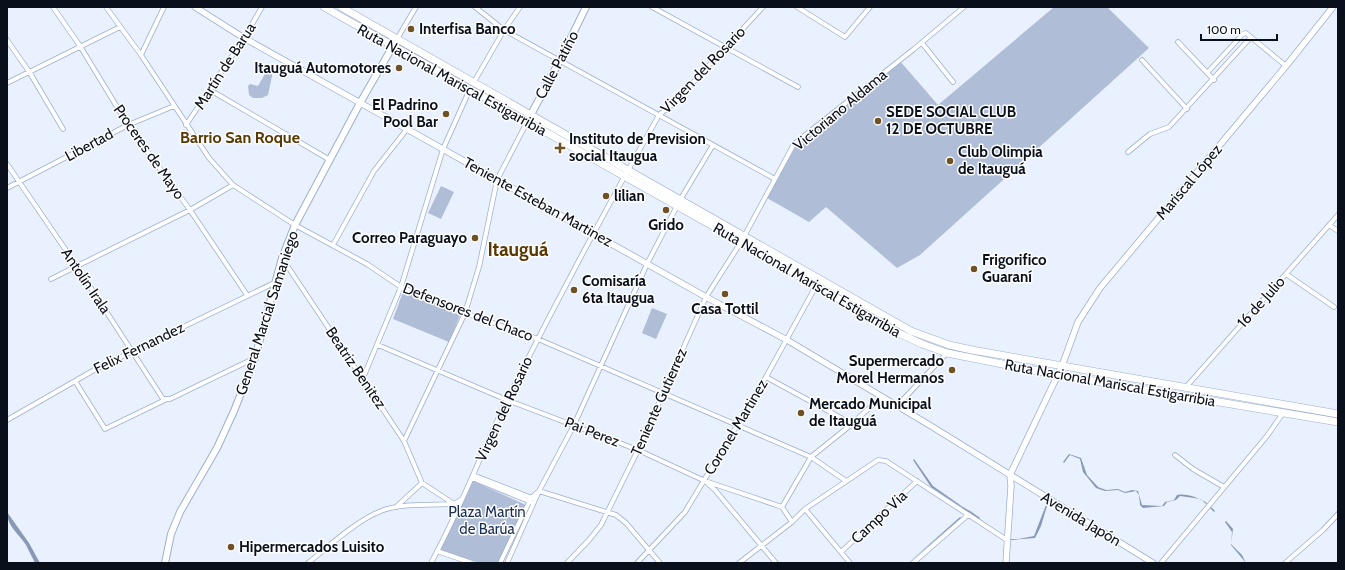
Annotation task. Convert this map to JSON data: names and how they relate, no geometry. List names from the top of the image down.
{
  "streets": {
    "highway": ["Ruta Nacional Mariscal Estigarribia"],
    "main road": ["Calle Patiño", "General Marcial Samaniego"],
    "street": [
      "Martín de Barua",
      "Virgen del Rosario",
      "Victoriano Aldama",
      "Libertad",
      "Proceres de Mayo",
      "Mariscal López",
      "Teniente Esteban Martinez",
      "Antolín Irala",
      "16 de Julio",
      "Defensores del Chaco",
      "Felix Fernandez",
      "Beatriz Benitez",
      "Teniente Gutierrez",
      "Coronel Martinez",
      "Pai Perez",
      "Campo Via",
      "Avenida Japón"
    ]
  },
  "crossings": [
    ["Calle Patiño", "Ruta Nacional Mariscal Estigarribia"],
    ["Martín de Barua", "Teniente Esteban Martinez"],
    ["Martín de Barua", "Defensores del Chaco"],
    ["Virgen del Rosario", "Ruta Nacional Mariscal Estigarribia"],
    ["Virgen del Rosario", "Teniente Esteban Martinez"],
    ["Virgen del Rosario", "Defensores del Chaco"],
    ["Virgen del Rosario", "Pai Perez"],
    ["Ruta Nacional Mariscal Estigarribia", "Victoriano Aldama"],
    ["Ruta Nacional Mariscal Estigarribia", "Mariscal López"],
    ["Ruta Nacional Mariscal Estigarribia", "16 de Julio"],
    ["Ruta Nacional Mariscal Estigarribia", "General Marcial Samaniego"],
    ["Ruta Nacional Mariscal Estigarribia", "Teniente Gutierrez"],
    ["Ruta Nacional Mariscal Estigarribia", "Coronel Martinez"],
    ["Victoriano Aldama", "Teniente Gutierrez"],
    ["Libertad", "Proceres de Mayo"],
    ["Libertad", "Antolín Irala"],
    ["Libertad", "Defensores del Chaco"],
    ["Proceres de Mayo", "Felix Fernandez"],
    ["Mariscal López", "Teniente Esteban Martinez"],
    ["Mariscal López", "Avenida Japón"],
    ["Teniente Esteban Martinez", "General Marcial Samaniego"],
    ["Teniente Esteban Martinez", "Teniente Gutierrez"],
    ["Teniente Esteban Martinez", "Coronel Martinez"],
    ["Teniente Esteban Martinez", "Avenida Japón"],
    ["Antolín Irala", "Felix Fernandez"],
    ["Defensores del Chaco", "General Marcial Samaniego"],
    ["Defensores del Chaco", "Teniente Gutierrez"],
    ["Defensores del Chaco", "Coronel Martinez"],
    ["General Marcial Samaniego", "Felix Fernandez"],
    ["General Marcial Samaniego", "Beatriz Benitez"],
    ["Teniente Gutierrez", "Pai Perez"],
    ["Coronel Martinez", "Pai Perez"]
  ],
  "districts": ["Barrio San Roque", "Itauguá"],
  "parks": ["Plaza Martín de Barúa"],
  "places": {
    "other": [
      "Interfisa Banco",
      "Itauguá Automotores",
      "El Padrino Pool Bar",
      "SEDE SOCIAL CLUB 12 DE OCTUBRE",
      "Club Olimpia de Itauguá",
      "lilian",
      "Grido",
      "Correo Paraguayo",
      "Frigorifico Guaraní",
      "Comisaría 6ta Itaugua",
      "Casa Tottil",
      "Supermercado Morel Hermanos",
      "Mercado Municipal de Itauguá",
      "Hipermercados Luisito"
    ],
    "health": ["Instituto de Prevision social Itaugua"]
  },
  "scale_bar": "100 m"
}
